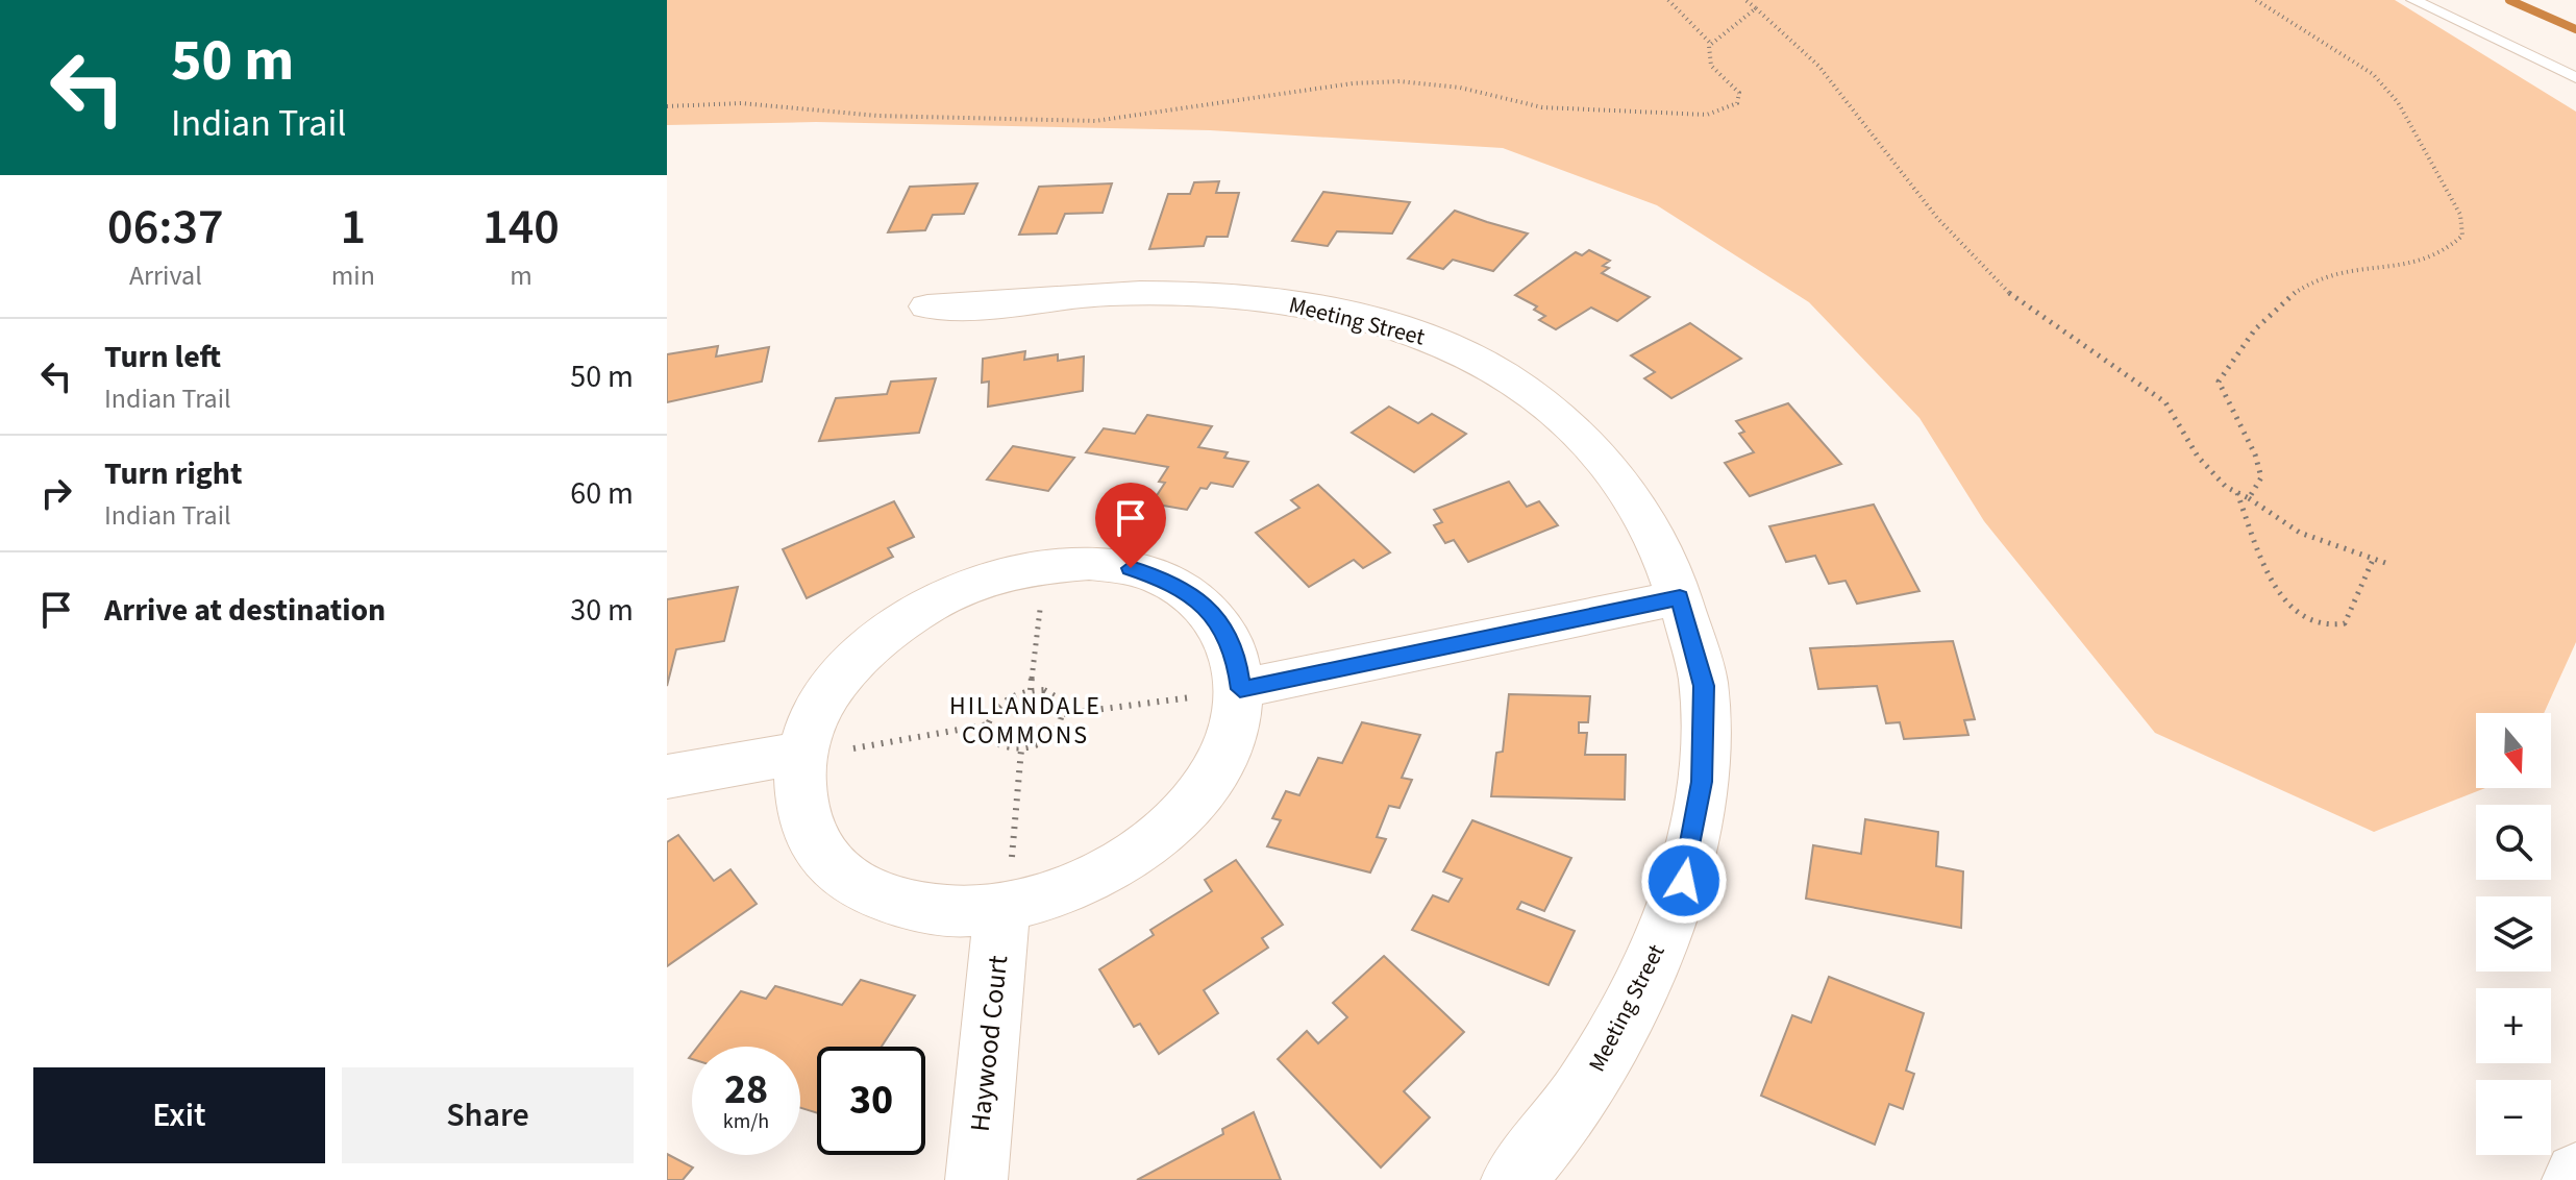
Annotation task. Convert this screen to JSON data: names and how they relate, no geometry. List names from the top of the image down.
{
  "streets": {
    "main road": ["Meeting Street", "Haywood Court"]
  },
  "districts": ["HILLANDALE COMMONS"],
  "north": "bottom",
  "page": {
    "turn": ["50 m", "Indian Trail"],
    "eta": [
      "06:37",
      "Arrival",
      "1",
      "min",
      "140",
      "m"
    ],
    "list": [
      {
        "name": "Turn left",
        "note": "Indian Trail",
        "value": "50 m"
      },
      {
        "name": "Turn right",
        "note": "Indian Trail",
        "value": "60 m"
      },
      {
        "name": "Arrive at destination",
        "value": "30 m"
      }
    ],
    "map_buttons": ["+", "−"],
    "speed": "28 km/h",
    "limit": "30",
    "buttons": ["Exit", "Share"]
  }
}
